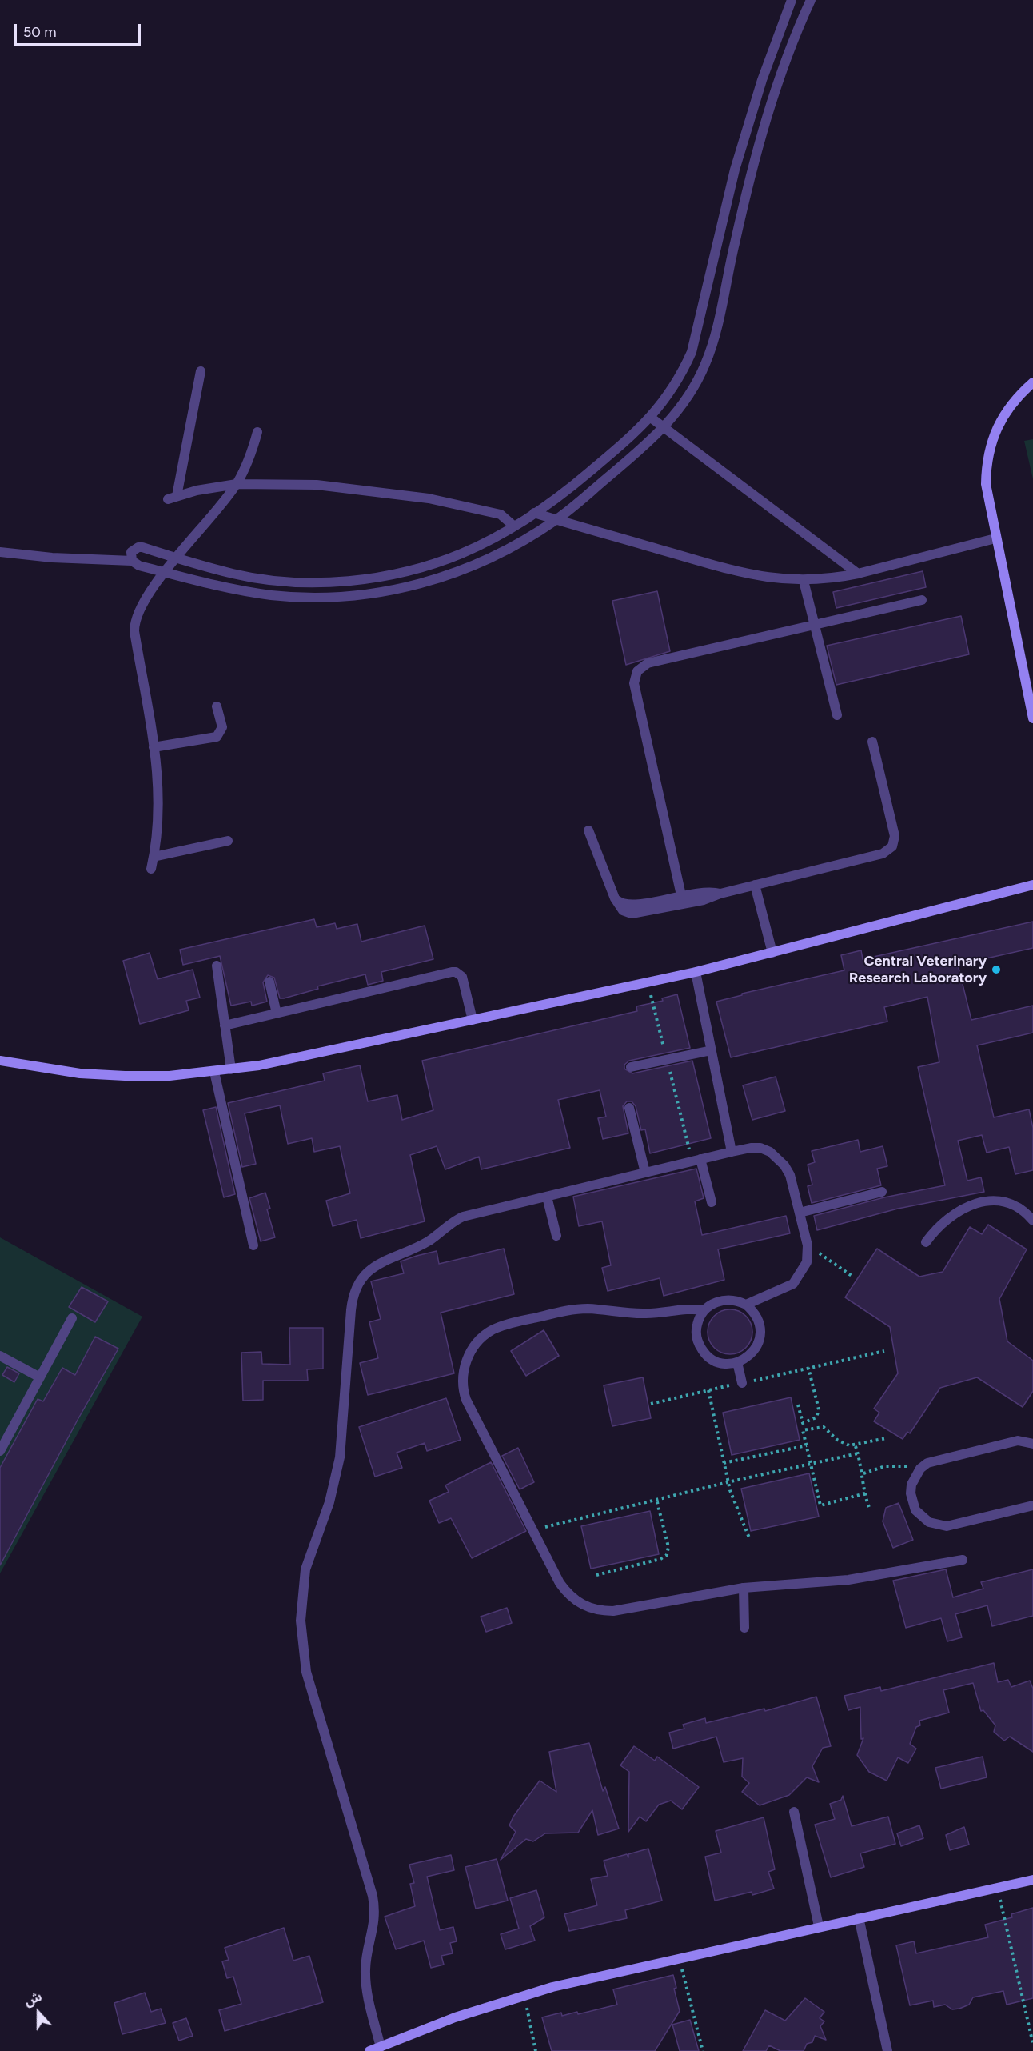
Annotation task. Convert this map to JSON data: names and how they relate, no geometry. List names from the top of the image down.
{
  "places": ["Central Veterinary Research Laboratory"],
  "scale_bar": "50 m",
  "north": "top"
}
